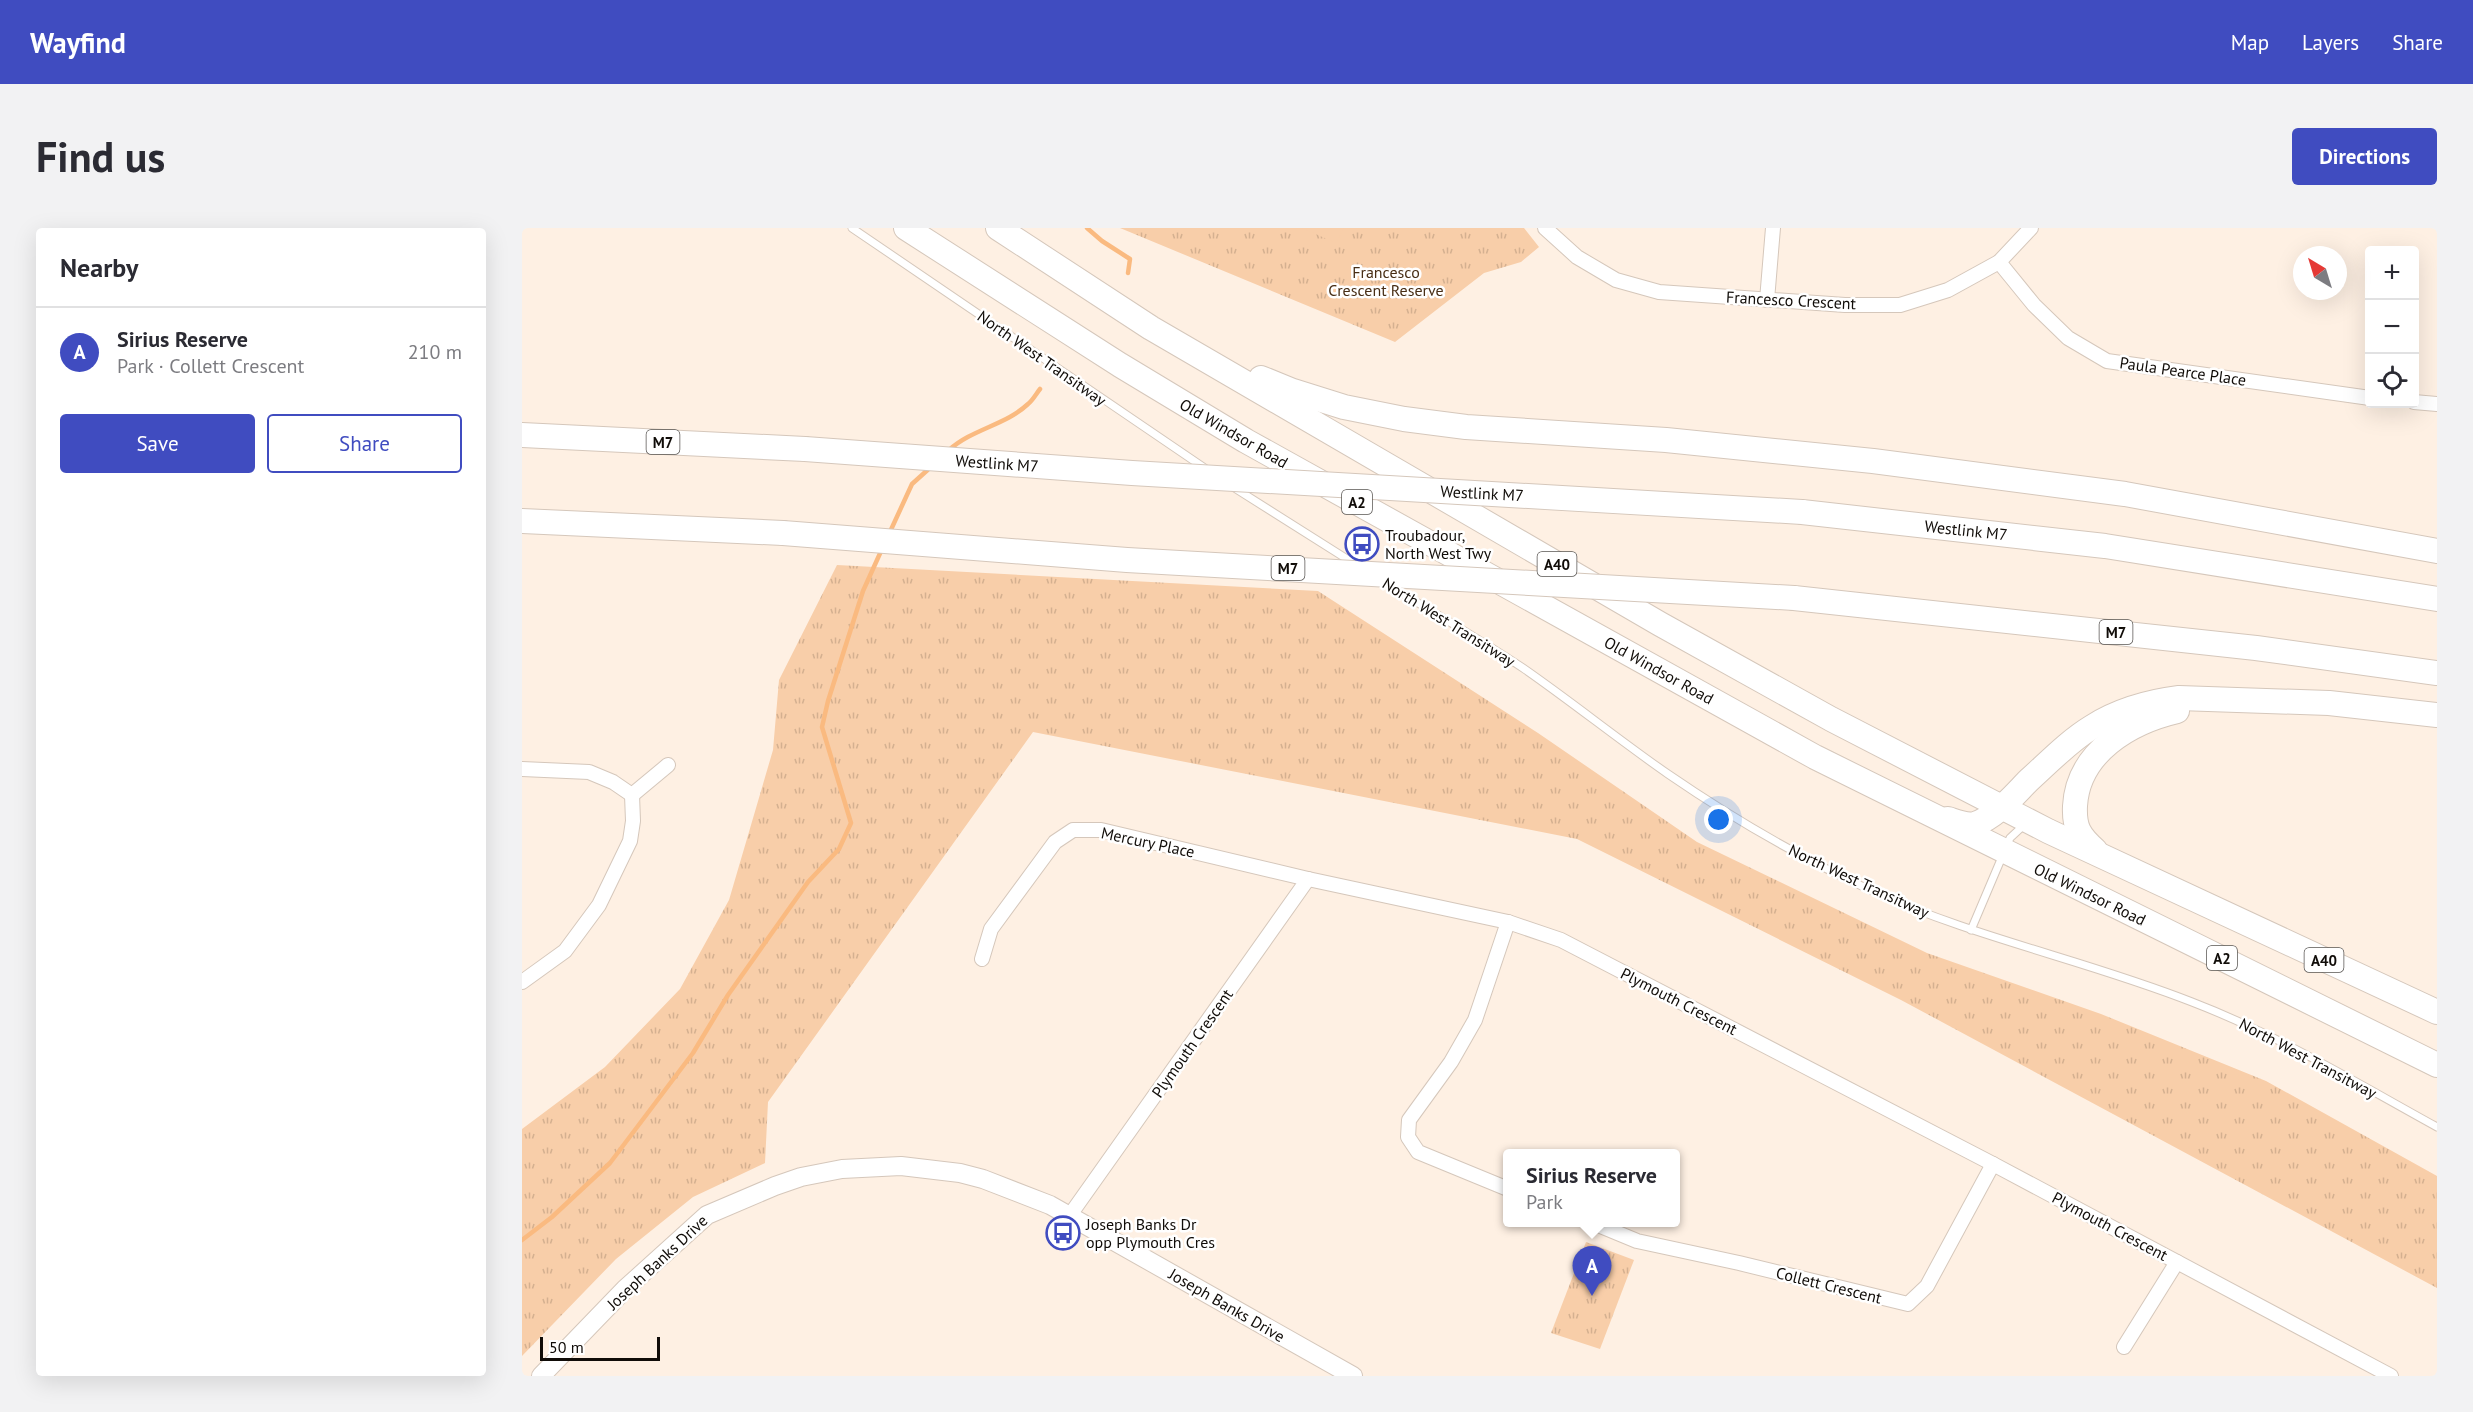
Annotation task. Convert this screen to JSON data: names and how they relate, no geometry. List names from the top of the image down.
{
  "streets": {
    "highway": [
      "Old Windsor Road",
      "M7",
      "Westlink M7",
      "A2",
      "A40"
    ],
    "street": [
      "Francesco Crescent",
      "Paula Pearce Place",
      "Mercury Place",
      "Plymouth Crescent",
      "Joseph Banks Drive",
      "Collett Crescent"
    ],
    "lane": ["North West Transitway"]
  },
  "crossings": [
    ["Francesco Crescent", "Paula Pearce Place"],
    ["Mercury Place", "Plymouth Crescent"],
    ["Plymouth Crescent", "Joseph Banks Drive"],
    ["Plymouth Crescent", "Collett Crescent"]
  ],
  "parks": ["Francesco Crescent Reserve"],
  "places": {
    "bus stop": ["Troubadour, North West Twy", "Joseph Banks Dr opp Plymouth Cres"]
  },
  "scale_bar": "50 m",
  "north": "top left",
  "page": {
    "header": "Wayfind",
    "nav": ["Map", "Layers", "Share"],
    "buttons": [
      "Directions",
      ["Save", "Share"]
    ],
    "title": "Find us",
    "heading": "Nearby",
    "map_buttons": ["+", "−"],
    "list": [
      {
        "mark": "A",
        "name": "Sirius Reserve",
        "note": "Park · Collett Crescent",
        "value": "210 m"
      }
    ],
    "popup": ["Sirius Reserve", "Park"],
    "pins": "A",
    "scale": "50 m"
  }
}
